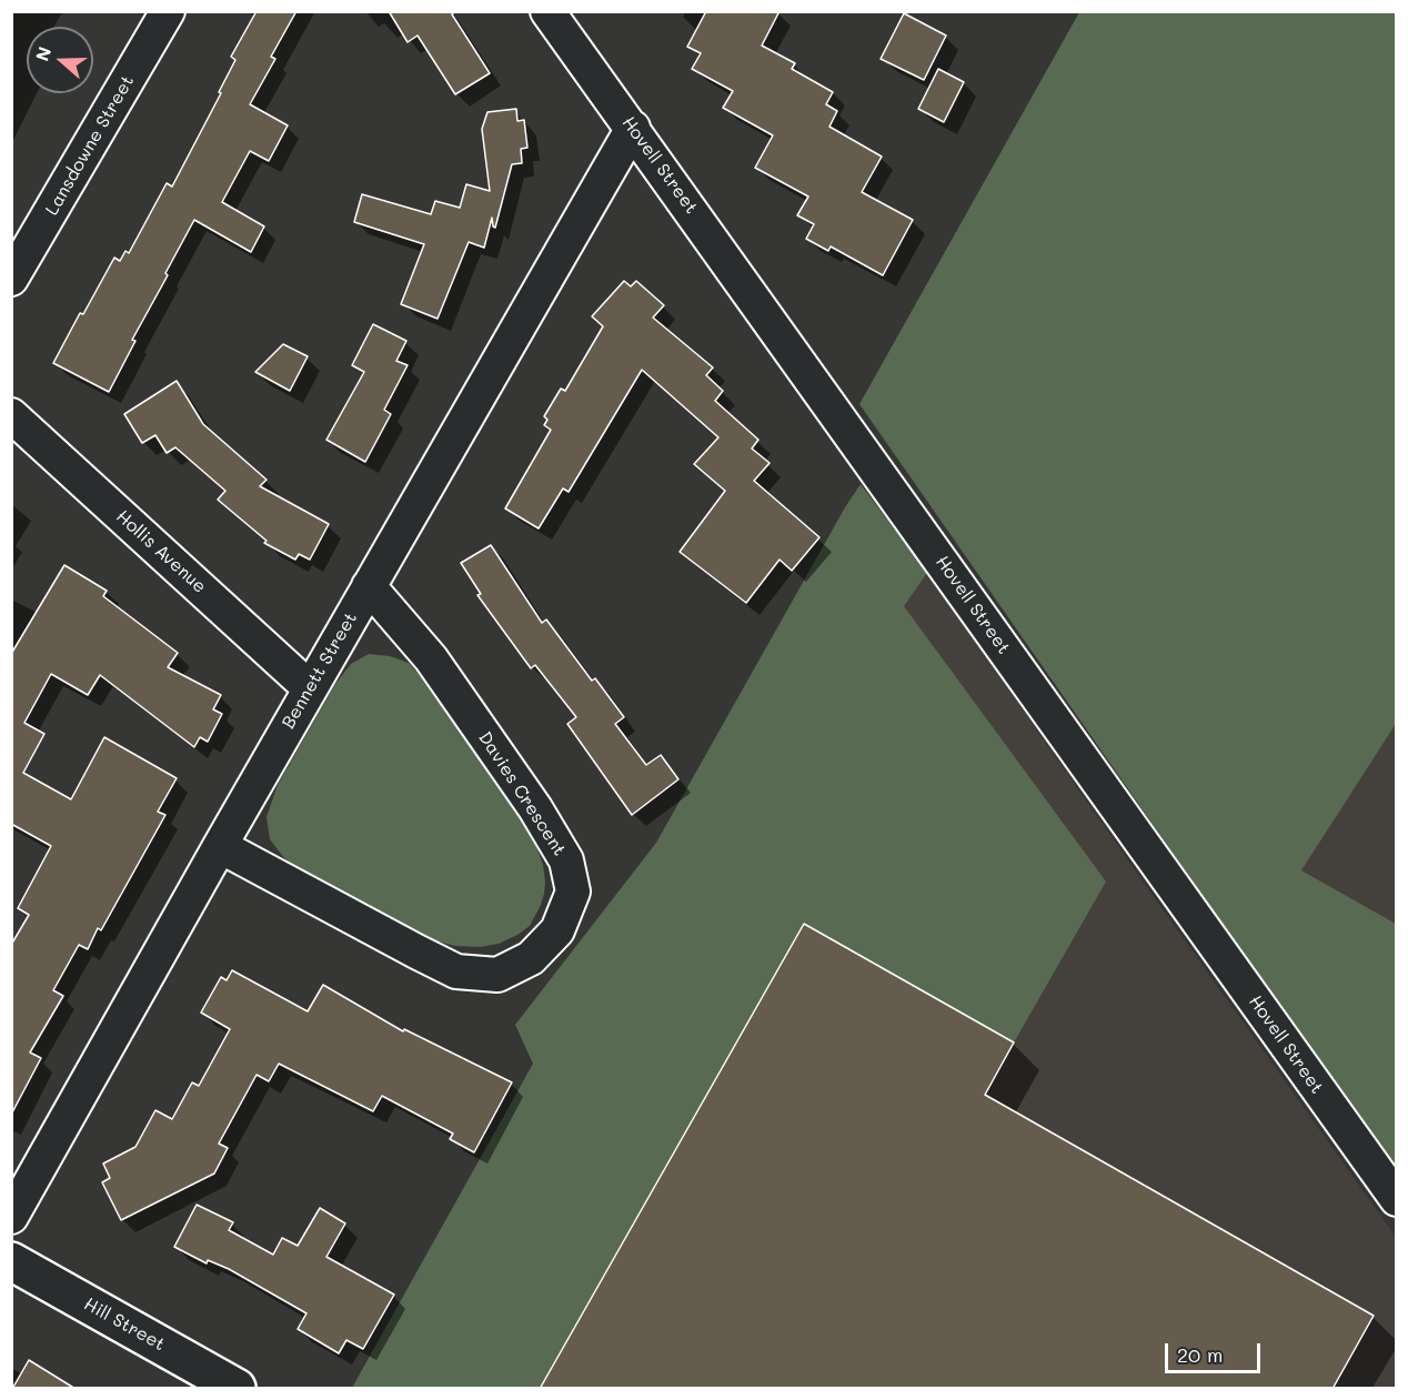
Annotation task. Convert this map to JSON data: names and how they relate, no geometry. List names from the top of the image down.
{
  "streets": {
    "street": [
      "Lansdowne Street",
      "Hovell Street",
      "Hollis Avenue",
      "Bennett Street",
      "Davies Crescent",
      "Hill Street"
    ]
  },
  "crossings": [
    ["Hovell Street", "Bennett Street"],
    ["Hollis Avenue", "Bennett Street"],
    ["Bennett Street", "Davies Crescent"]
  ],
  "scale_bar": "20 m",
  "north": "left"
}
